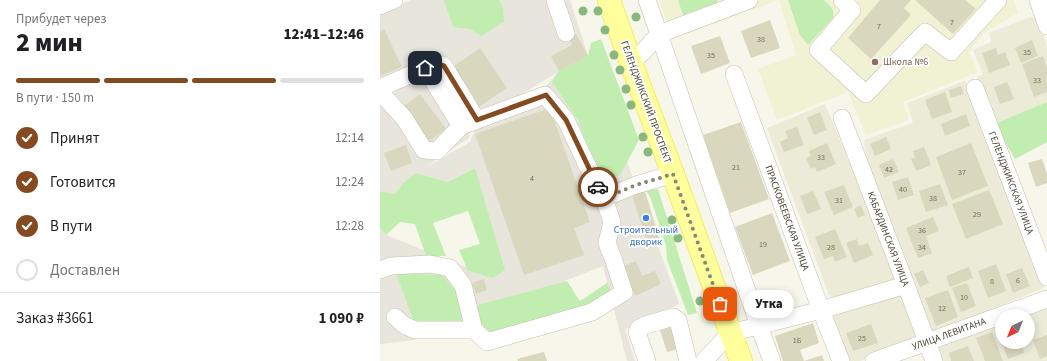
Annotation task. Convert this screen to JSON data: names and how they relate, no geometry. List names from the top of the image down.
{
  "streets": {
    "main road": ["ГЕЛЕНДЖИКСКИЙ ПРОСПЕКТ"],
    "street": [
      "ГЕЛЕНДЖИКСКАЯ УЛИЦА",
      "ПРАСКОВЕЕВСКАЯ УЛИЦА",
      "КАБАРДИНСКАЯ УЛИЦА",
      "УЛИЦА ЛЕВИТАНА"
    ]
  },
  "crossings": [
    ["КАБАРДИНСКАЯ УЛИЦА", "УЛИЦА ЛЕВИТАНА"]
  ],
  "places": ["Школа №6", "Строительный дворик", "Утка"],
  "house_numbers": [
    "7",
    "7",
    "38",
    "35",
    "35",
    "33",
    "33",
    "21",
    "42",
    "37",
    "4",
    "40",
    "38",
    "31",
    "29",
    "36",
    "19",
    "28",
    "34",
    "6",
    "8",
    "10",
    "12",
    "25",
    "1Б"
  ],
  "north": "bottom left",
  "page": {
    "heading": ["2 мин", "Прибудет через", "12:41–12:46"],
    "panel": ["Заказ #3661", "1 090 ₽"],
    "bar": "В пути · 150 m",
    "list": [
      ["Принят", "12:14"],
      ["Готовится", "12:24"],
      ["В пути", "12:28"],
      "Доставлен"
    ],
    "bubble": "Утка"
  }
}
